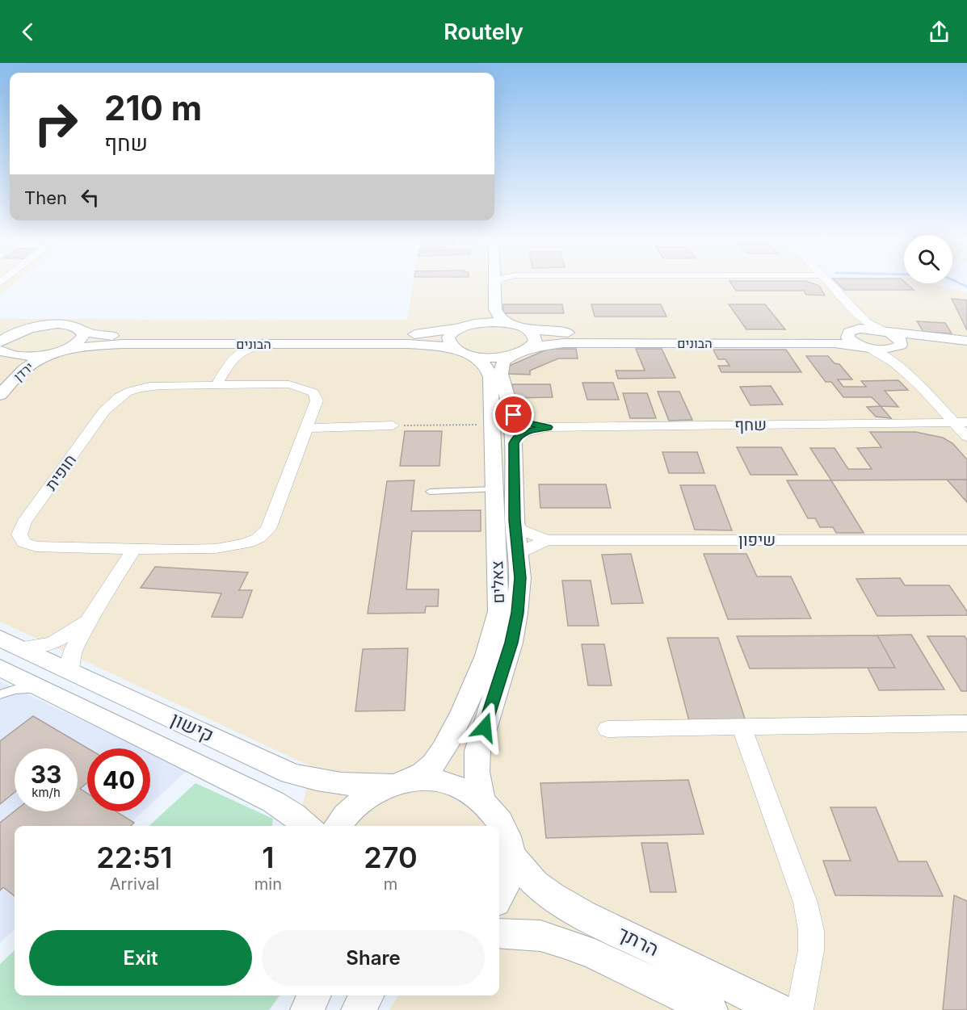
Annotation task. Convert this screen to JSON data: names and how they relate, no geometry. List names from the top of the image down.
{
  "streets": {
    "street": [
      "הבונים",
      "ירדן",
      "שחף",
      "חופית",
      "שיפון",
      "צאלים",
      "קישון",
      "הרתך"
    ]
  },
  "crossings": [
    ["הבונים", "ירדן"],
    ["הבונים", "צאלים"],
    ["שחף", "צאלים"],
    ["שיפון", "צאלים"],
    ["צאלים", "קישון"]
  ],
  "page": {
    "header": "Routely",
    "turn": ["210 m", "שחף"],
    "then": "Then",
    "speed": "33 km/h",
    "limit": "40",
    "eta": [
      "22:51",
      "Arrival",
      "1",
      "min",
      "270",
      "m"
    ],
    "buttons": ["Exit", "Share"]
  }
}
